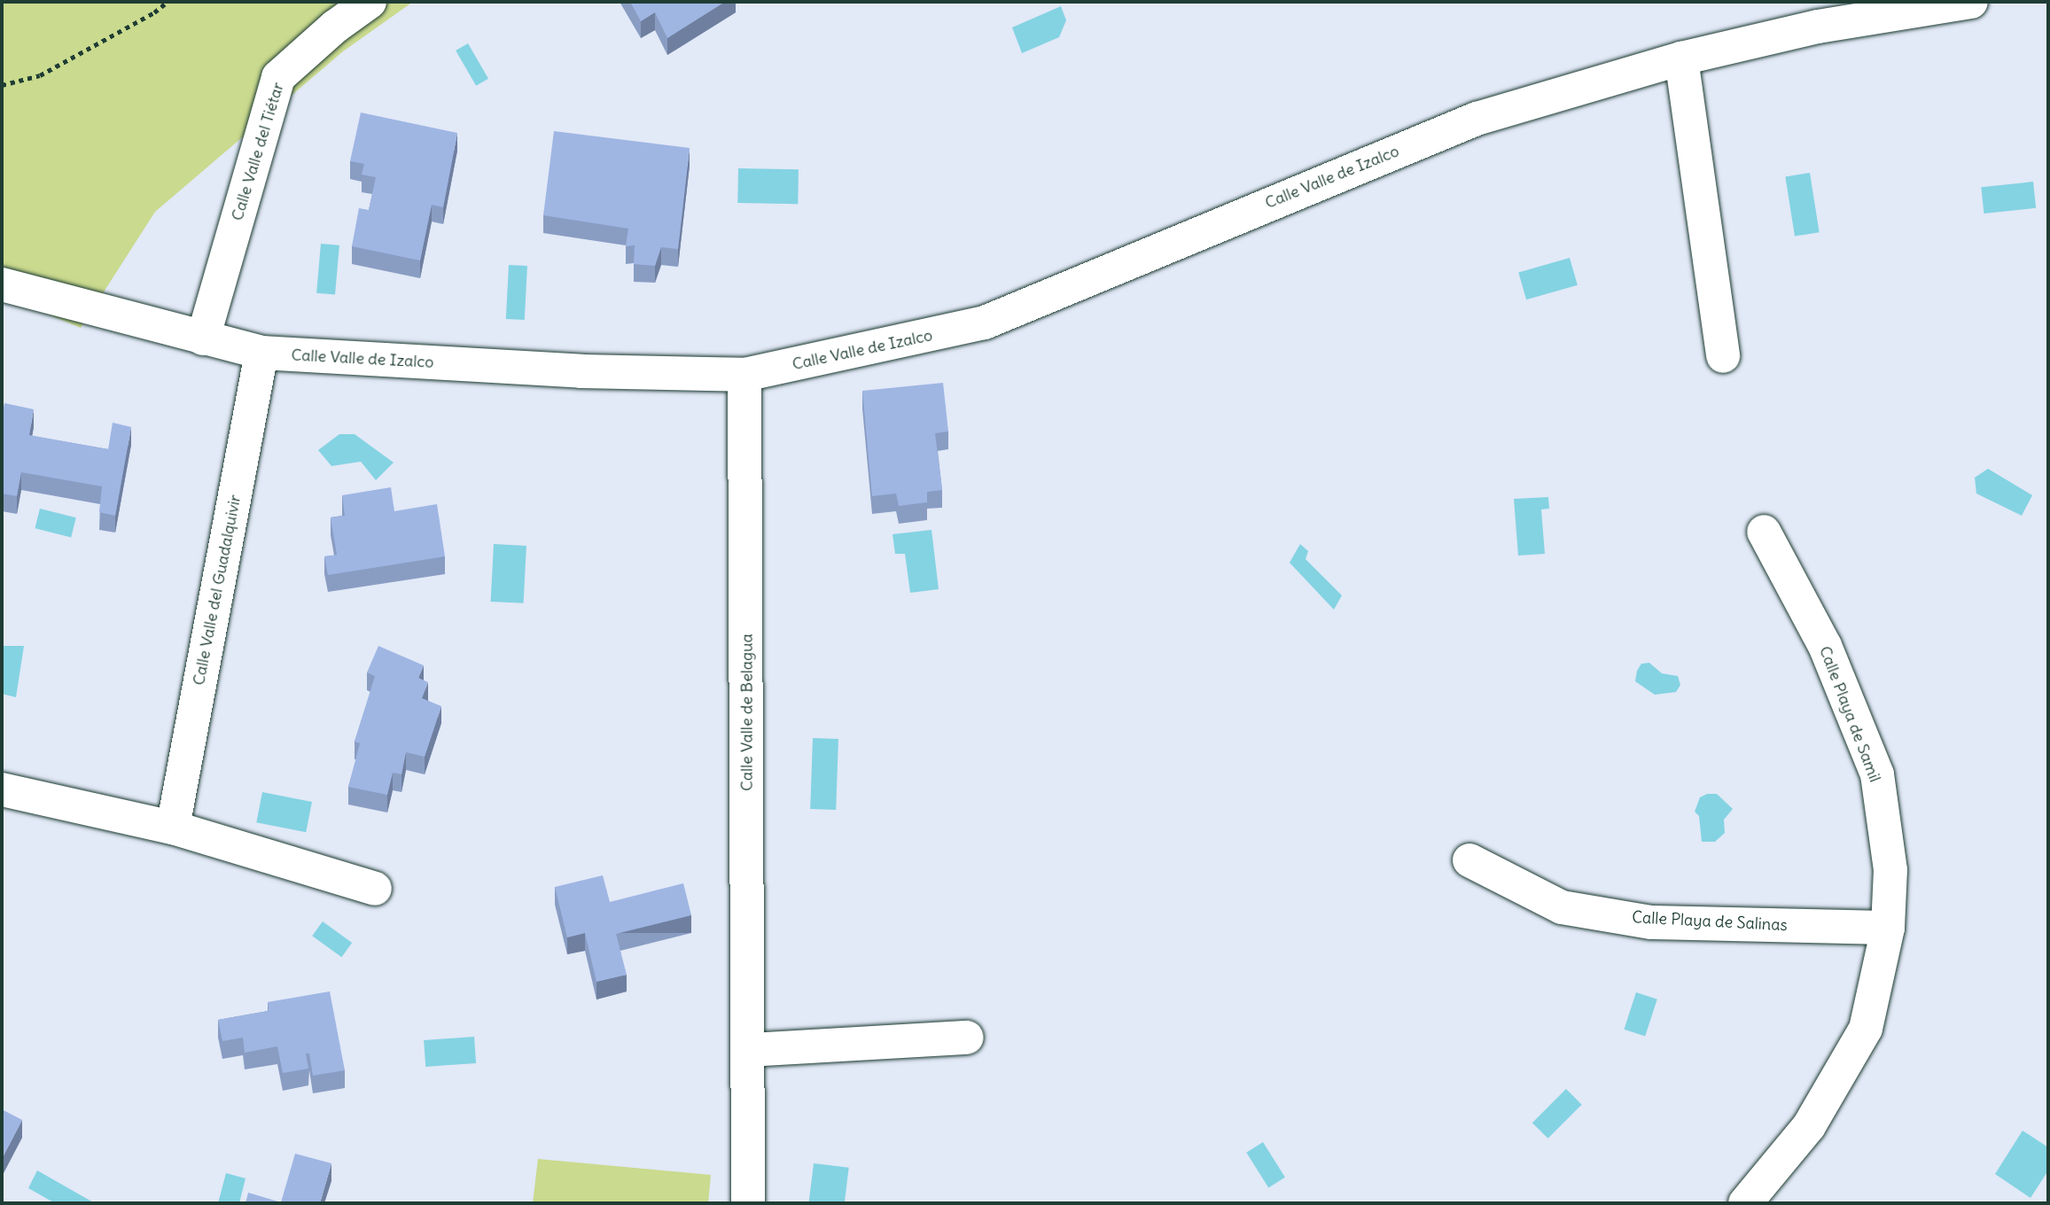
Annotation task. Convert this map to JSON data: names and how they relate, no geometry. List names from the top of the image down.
{
  "streets": {
    "street": [
      "Calle Valle del Tiétar",
      "Calle Valle de Izalco",
      "Calle Valle del Guadalquivir",
      "Calle Valle de Belagua",
      "Calle Playa de Samil",
      "Calle Playa de Salinas"
    ]
  },
  "crossings": [
    ["Calle Valle del Tiétar", "Calle Valle de Izalco"],
    ["Calle Valle de Izalco", "Calle Valle del Guadalquivir"],
    ["Calle Valle de Izalco", "Calle Valle de Belagua"],
    ["Calle Playa de Samil", "Calle Playa de Salinas"]
  ]
}
